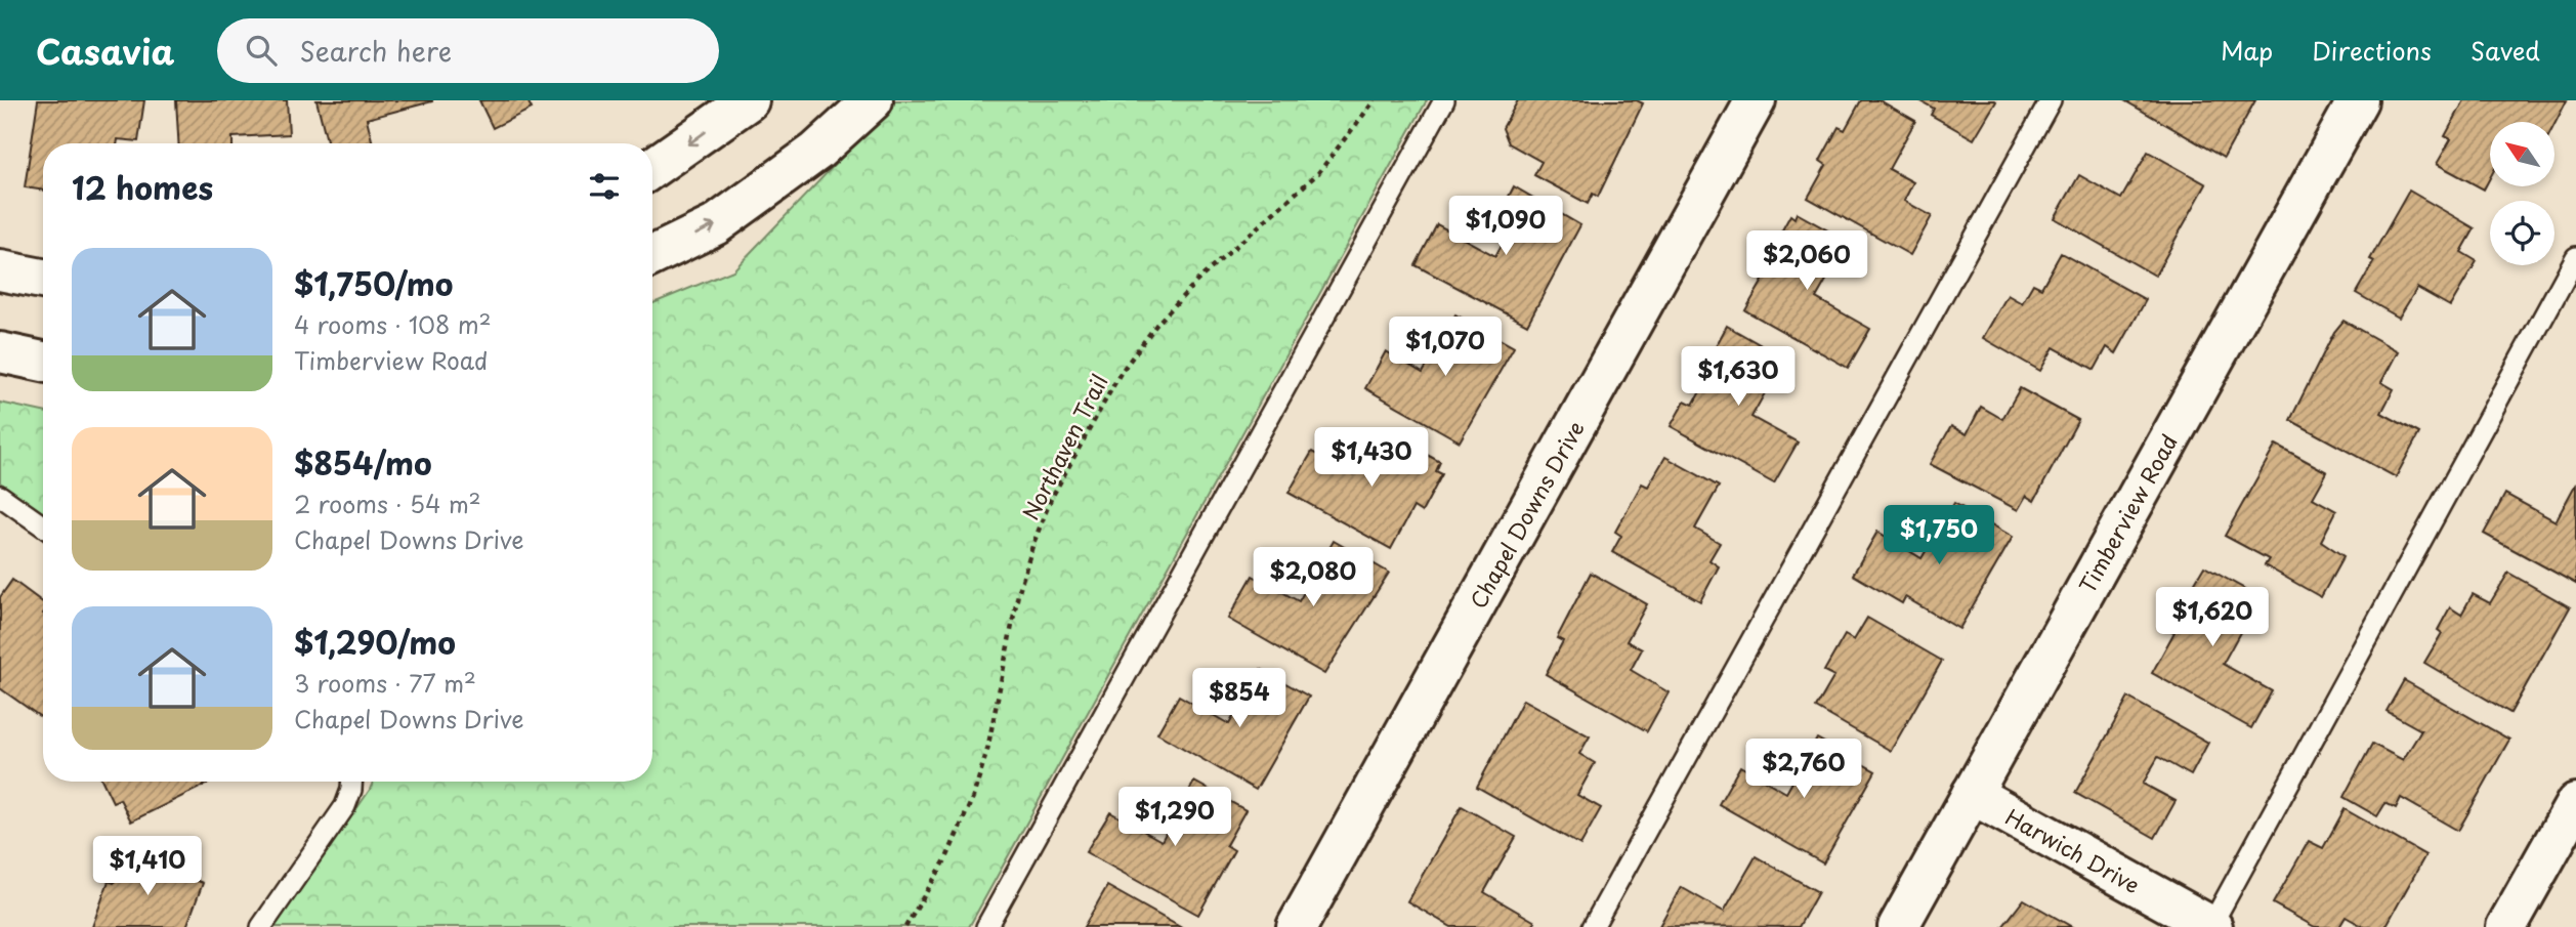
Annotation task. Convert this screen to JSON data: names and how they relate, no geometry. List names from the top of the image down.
{
  "streets": {
    "street": ["Timberview Road", "Chapel Downs Drive", "Harwich Drive"],
    "path": ["Northaven Trail"]
  },
  "crossings": [
    ["Timberview Road", "Harwich Drive"]
  ],
  "north": "top left",
  "page": {
    "header": "Casavia",
    "search": "Search here",
    "nav": ["Map", "Directions", "Saved"],
    "heading": "12 homes",
    "price": [
      "$1,090",
      "$2,060",
      "$1,070",
      "$1,630",
      "$1,430",
      "$1,750",
      "$2,080",
      "$1,620",
      "$854",
      "$2,760",
      "$1,290",
      "$1,410"
    ],
    "list": [
      {
        "name": "$1,750/mo",
        "note": "4 rooms · 108 m² · Timberview Road"
      },
      {
        "name": "$854/mo",
        "note": "2 rooms · 54 m² · Chapel Downs Drive"
      },
      {
        "name": "$1,290/mo",
        "note": "3 rooms · 77 m² · Chapel Downs Drive"
      }
    ]
  }
}
